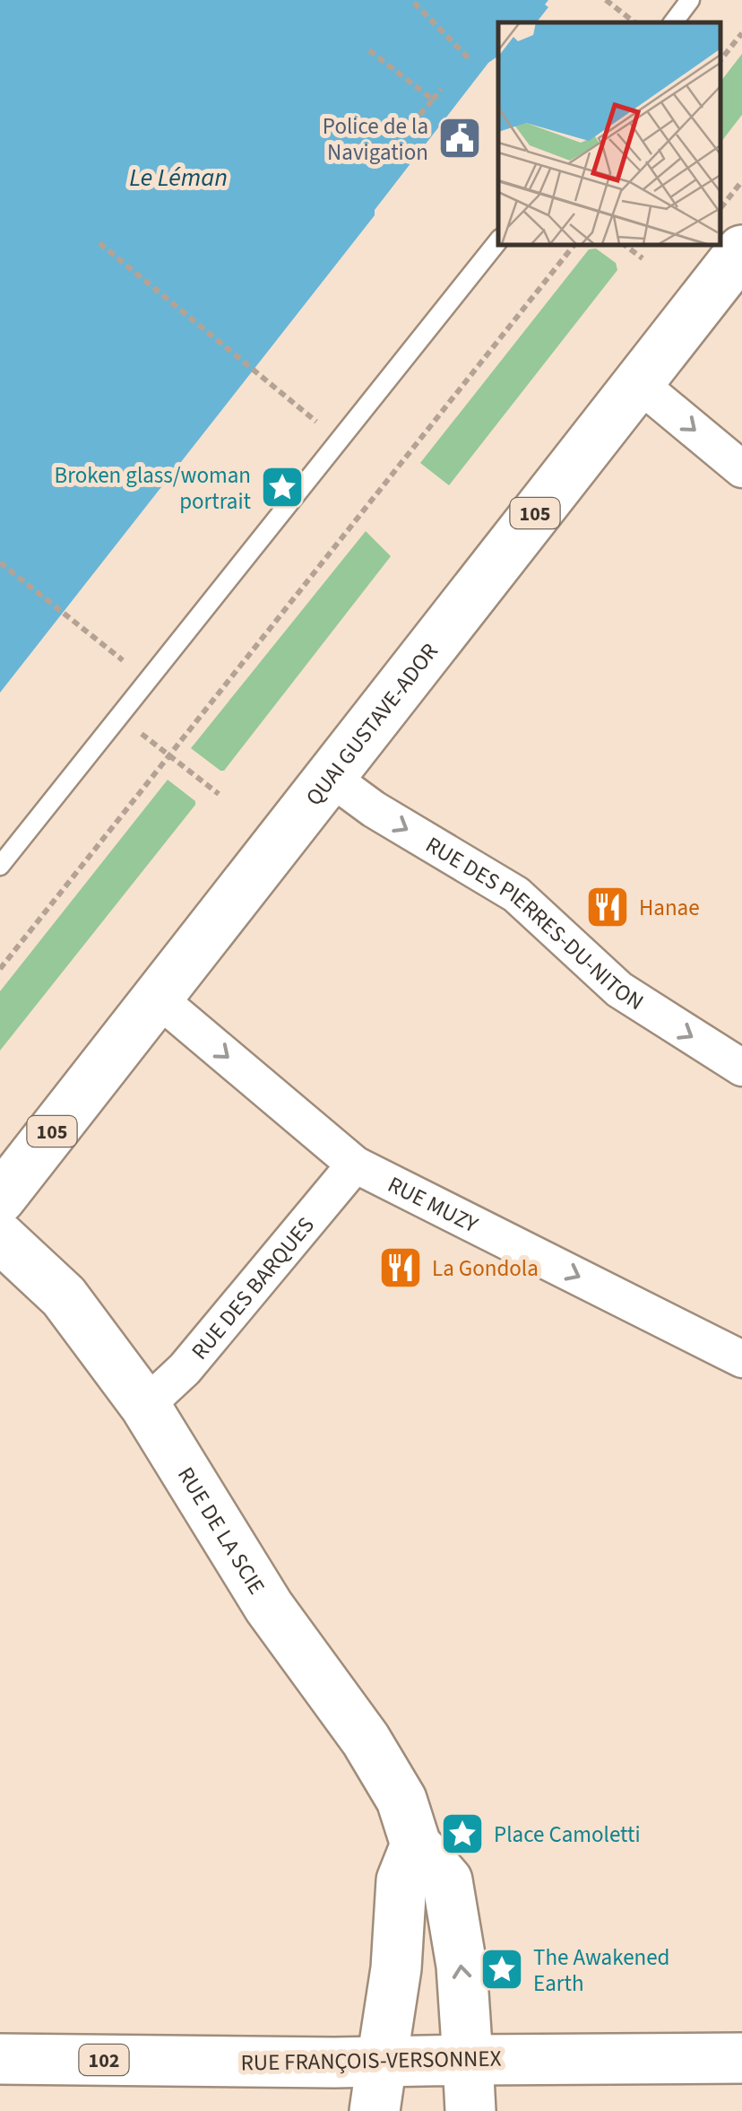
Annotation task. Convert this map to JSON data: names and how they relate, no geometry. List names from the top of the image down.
{
  "streets": {
    "main road": [
      "105",
      "QUAI GUSTAVE-ADOR",
      "RUE DE LA SCIE",
      "102",
      "RUE FRANÇOIS-VERSONNEX"
    ],
    "street": ["RUE DES PIERRES-DU-NITON", "RUE MUZY", "RUE DES BARQUES"]
  },
  "crossings": [
    ["QUAI GUSTAVE-ADOR", "RUE DES PIERRES-DU-NITON"],
    ["QUAI GUSTAVE-ADOR", "RUE MUZY"],
    ["RUE MUZY", "RUE DES BARQUES"],
    ["RUE DES BARQUES", "RUE DE LA SCIE"]
  ],
  "one_way": ["RUE DES PIERRES-DU-NITON", "RUE MUZY"],
  "water": ["Le Léman"],
  "places": {
    "public building": ["Police de la Navigation"],
    "place": ["Broken glass/woman portrait", "Place Camoletti", "The Awakened Earth"],
    "restaurant": ["Hanae", "La Gondola"]
  }
}
